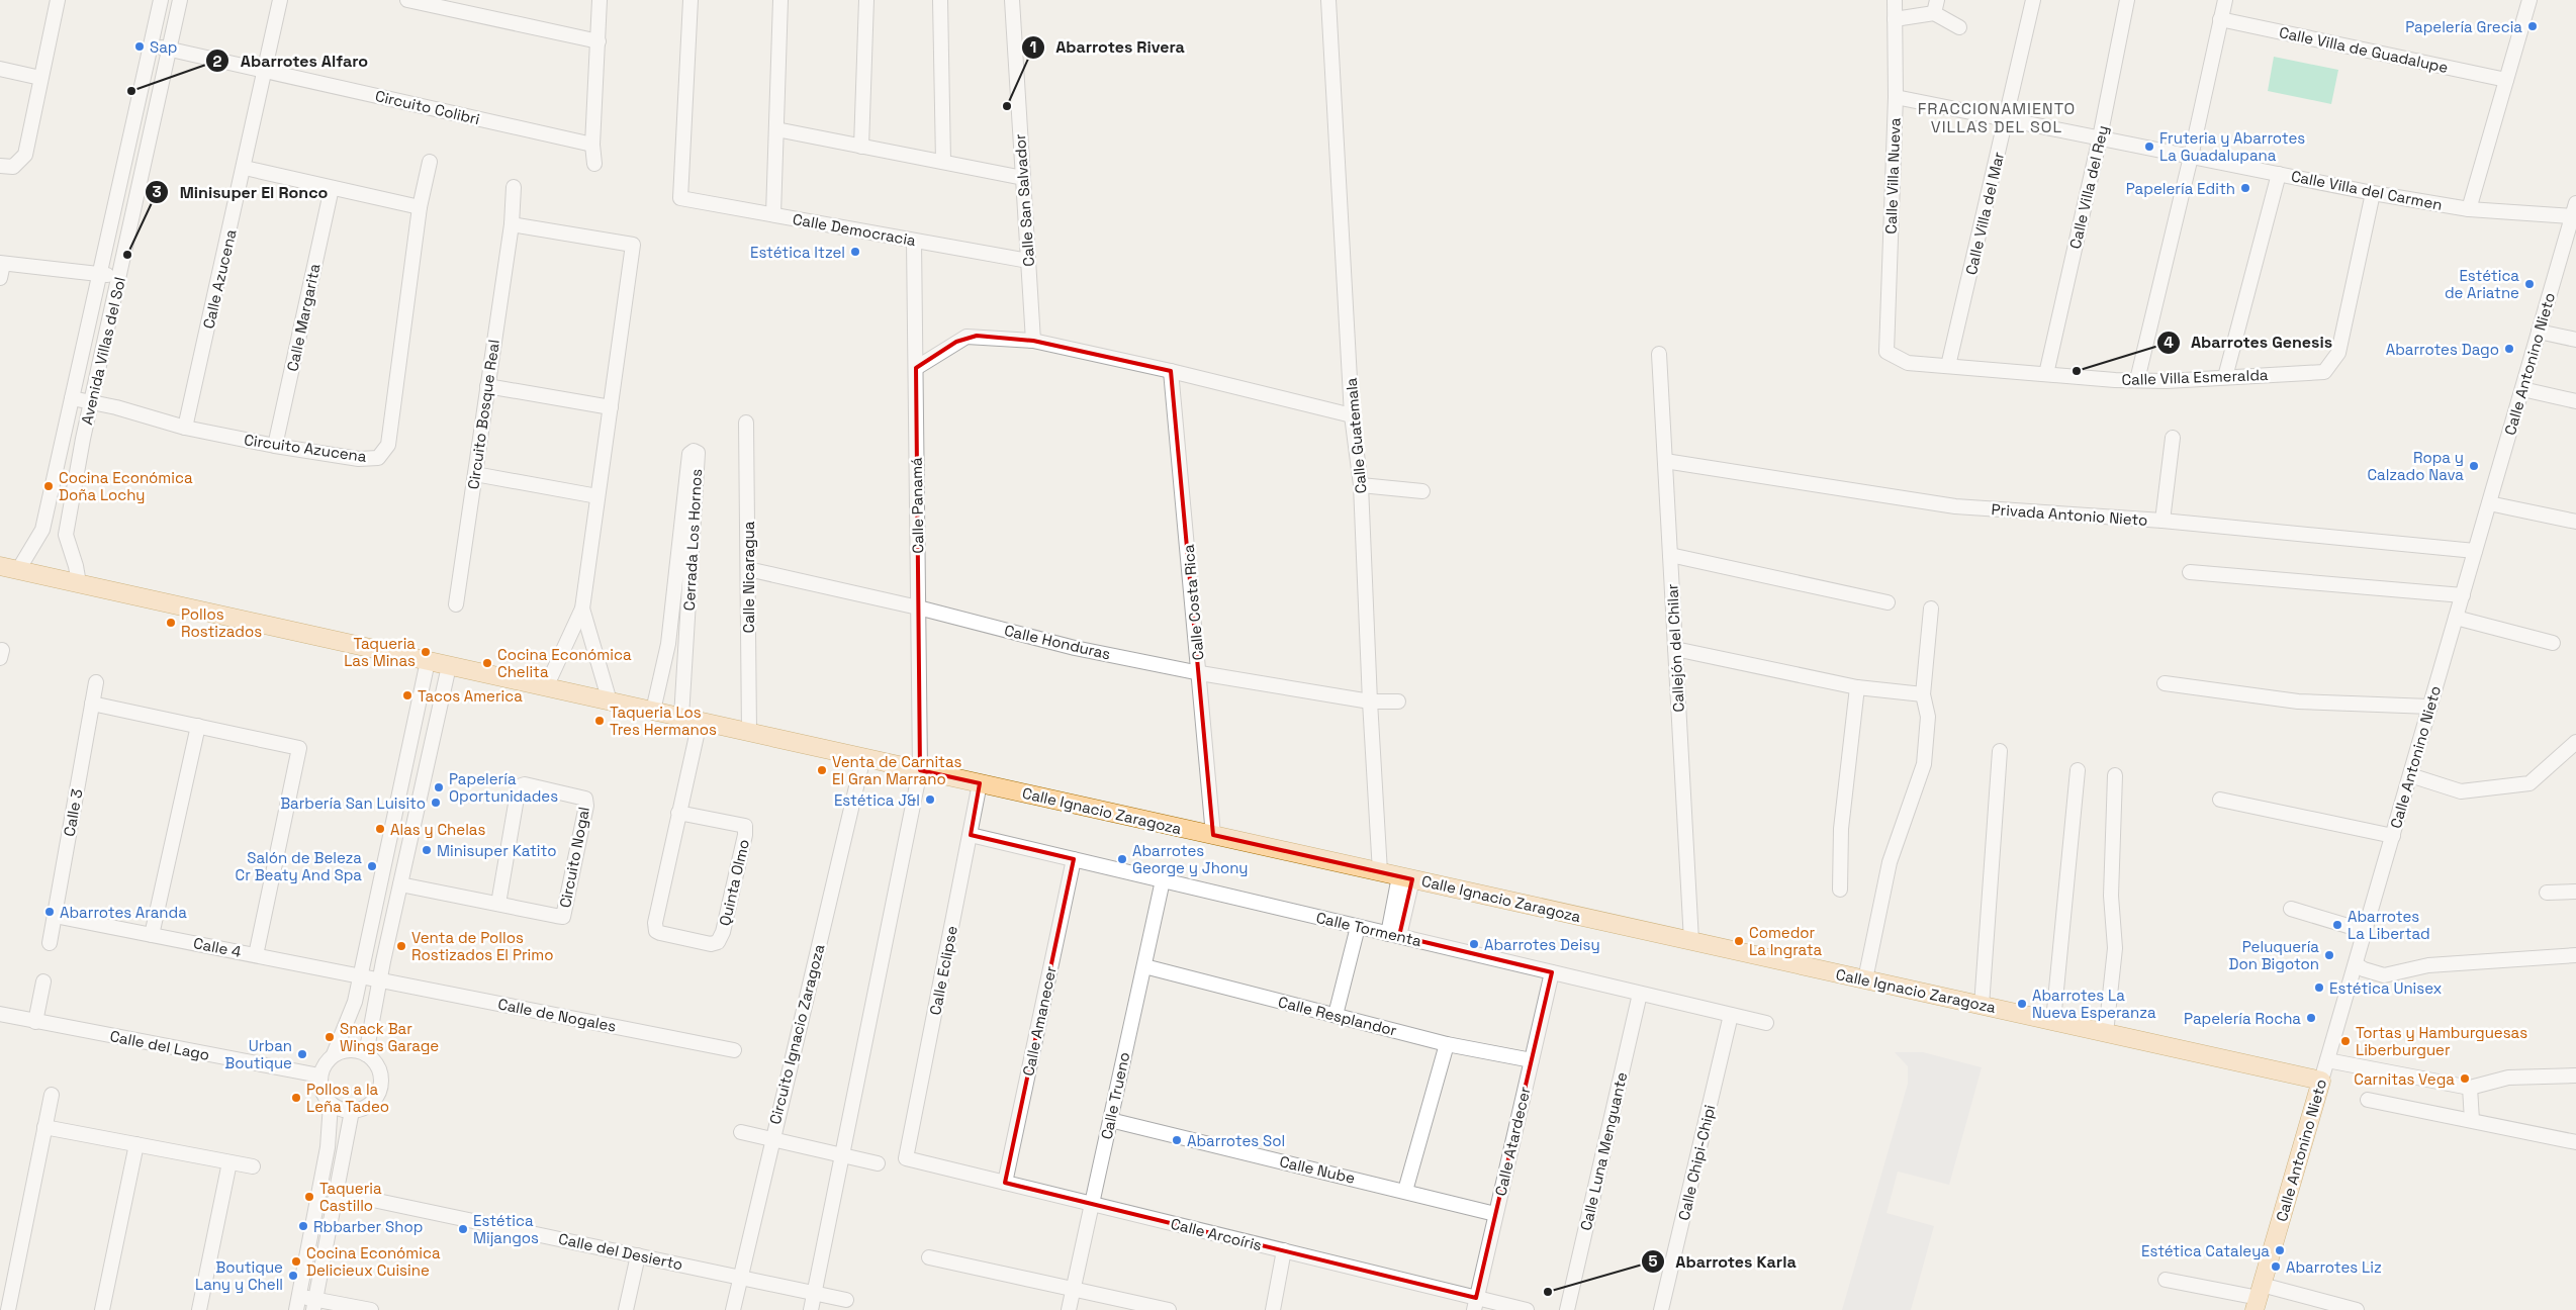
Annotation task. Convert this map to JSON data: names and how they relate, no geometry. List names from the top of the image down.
{
  "streets": {
    "main road": ["Calle Antonino Nieto", "Calle Ignacio Zaragoza"],
    "street": [
      "Calle Villa de Guadalupe",
      "Circuito Colibri",
      "Calle Villa Nueva",
      "Calle Villa del Rey",
      "Calle Villa del Carmen",
      "Calle San Salvador",
      "Calle Villa del Mar",
      "Calle Democracia",
      "Calle Azucena",
      "Calle Margarita",
      "Avenida Villas del Sol",
      "Calle Villa Esmeralda",
      "Circuito Bosque Real",
      "Calle Guatemala",
      "Circuito Azucena",
      "Calle Panamá",
      "Privada Antonio Nieto",
      "Cerrada Los Hornos",
      "Calle Nicaragua",
      "Calle Costa Rica",
      "Calle Honduras",
      "Callejón del Chilar",
      "Calle 3",
      "Circuito Nogal",
      "Quinta Olmo",
      "Calle Tormenta",
      "Calle 4",
      "Calle Eclipse",
      "Calle de Nogales",
      "Calle Resplandor",
      "Calle Amanecer",
      "Circuito Ignacio Zaragoza",
      "Calle del Lago",
      "Calle Trueno",
      "Calle Atardecer",
      "Calle Luna Menguante",
      "Calle Chipi-Chipi",
      "Calle Nube",
      "Calle Arcoíris",
      "Calle del Desierto"
    ]
  },
  "crossings": [
    ["Circuito Colibri", "Calle Azucena"],
    ["Circuito Colibri", "Avenida Villas del Sol"],
    ["Calle Villa Nueva", "Calle Villa del Carmen"],
    ["Calle Villa Nueva", "Calle Villa Esmeralda"],
    ["Calle Villa del Rey", "Calle Villa del Carmen"],
    ["Calle Villa del Rey", "Calle Villa Esmeralda"],
    ["Calle Villa del Carmen", "Calle Villa del Mar"],
    ["Calle Villa del Carmen", "Calle Antonino Nieto"],
    ["Calle Villa del Carmen", "Calle Villa Esmeralda"],
    ["Calle San Salvador", "Calle Democracia"],
    ["Calle Villa del Mar", "Calle Villa Esmeralda"],
    ["Calle Democracia", "Calle Panamá"],
    ["Calle Azucena", "Circuito Azucena"],
    ["Calle Margarita", "Circuito Azucena"],
    ["Avenida Villas del Sol", "Circuito Azucena"],
    ["Avenida Villas del Sol", "Calle Ignacio Zaragoza"],
    ["Calle Antonino Nieto", "Privada Antonio Nieto"],
    ["Calle Antonino Nieto", "Calle Ignacio Zaragoza"],
    ["Calle Guatemala", "Calle Honduras"],
    ["Calle Guatemala", "Calle Ignacio Zaragoza"],
    ["Calle Panamá", "Calle Honduras"],
    ["Calle Panamá", "Calle Ignacio Zaragoza"],
    ["Privada Antonio Nieto", "Callejón del Chilar"],
    ["Cerrada Los Hornos", "Calle Ignacio Zaragoza"],
    ["Calle Nicaragua", "Calle Honduras"],
    ["Calle Nicaragua", "Calle Ignacio Zaragoza"],
    ["Calle Costa Rica", "Calle Honduras"],
    ["Calle Costa Rica", "Calle Ignacio Zaragoza"],
    ["Callejón del Chilar", "Calle Ignacio Zaragoza"],
    ["Calle Ignacio Zaragoza", "Quinta Olmo"],
    ["Calle Ignacio Zaragoza", "Calle Eclipse"],
    ["Calle Ignacio Zaragoza", "Circuito Ignacio Zaragoza"],
    ["Calle 3", "Calle 4"],
    ["Calle Tormenta", "Calle Eclipse"],
    ["Calle Tormenta", "Calle Amanecer"],
    ["Calle Tormenta", "Calle Trueno"],
    ["Calle Tormenta", "Calle Atardecer"],
    ["Calle Tormenta", "Calle Luna Menguante"],
    ["Calle Tormenta", "Calle Chipi-Chipi"],
    ["Calle 4", "Calle de Nogales"],
    ["Calle Eclipse", "Calle Arcoíris"],
    ["Calle Resplandor", "Calle Trueno"],
    ["Calle Resplandor", "Calle Atardecer"],
    ["Calle Amanecer", "Calle Arcoíris"],
    ["Circuito Ignacio Zaragoza", "Calle del Desierto"],
    ["Calle Trueno", "Calle Nube"],
    ["Calle Trueno", "Calle Arcoíris"],
    ["Calle Atardecer", "Calle Nube"],
    ["Calle Atardecer", "Calle Arcoíris"]
  ],
  "districts": ["FRACCIONAMIENTO VILLAS DEL SOL"],
  "places": [
    "Papelería Grecia",
    "Sap",
    "Abarrotes Alfaro",
    "Abarrotes Rivera",
    "Fruteria y Abarrotes La Guadalupana",
    "Papelería Edith",
    "Estética Itzel",
    "Minisuper El Ronco",
    "Estética de Ariatne",
    "Abarrotes Dago",
    "Abarrotes Genesis",
    "Ropa y Calzado Nava",
    "Cocina Económica Doña Lochy",
    "Pollos Rostizados",
    "Taqueria Las Minas",
    "Cocina Económica Chelita",
    "Tacos America",
    "Taqueria Los Tres Hermanos",
    "Venta de Carnitas El Gran Marrano",
    "Papelería Oportunidades",
    "Estética J&l",
    "Barbería San Luisito",
    "Alas y Chelas",
    "Minisuper Katito",
    "Abarrotes George y Jhony",
    "Salón de Beleza Cr Beaty And Spa",
    "Abarrotes Aranda",
    "Abarrotes La Libertad",
    "Comedor La Ingrata",
    "Abarrotes Deisy",
    "Venta de Pollos Rostizados El Primo",
    "Peluquería Don Bigoton",
    "Estética Unisex",
    "Abarrotes La Nueva Esperanza",
    "Papelería Rocha",
    "Snack Bar Wings Garage",
    "Tortas y Hamburguesas Liberburguer",
    "Urban Boutique",
    "Carnitas Vega",
    "Pollos a la Leña Tadeo",
    "Abarrotes Sol",
    "Taqueria Castillo",
    "Rbbarber Shop",
    "Estética Mijangos",
    "Estética Cataleya",
    "Cocina Económica Delicieux Cuisine",
    "Abarrotes Liz",
    "Boutique Lany y Chell",
    "Abarrotes Karla"
  ]
}
